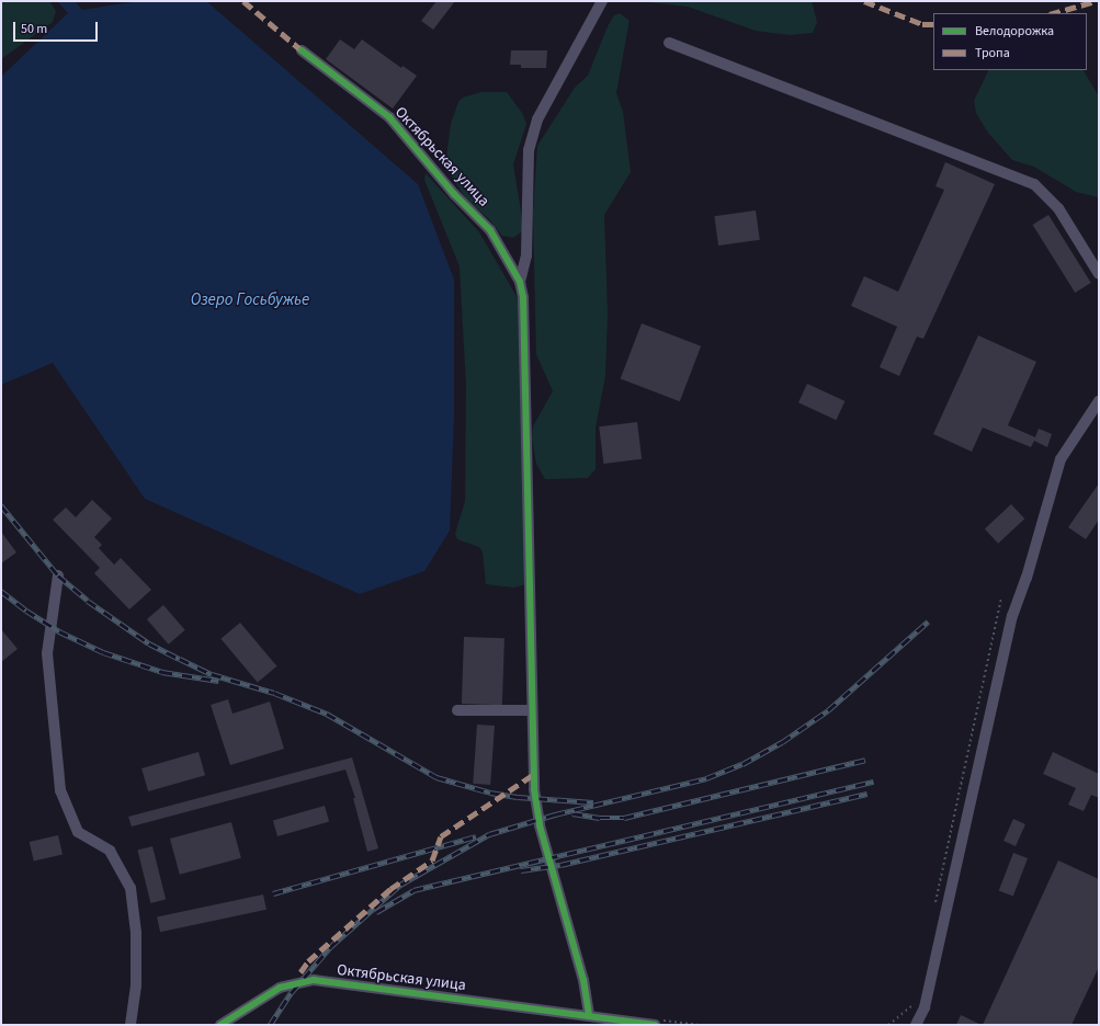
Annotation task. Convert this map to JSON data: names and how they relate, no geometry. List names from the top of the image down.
{
  "streets": {
    "street": ["Октябрьская улица"]
  },
  "water": ["Озеро Госьбужье"],
  "legend": ["Велодорожка", "Тропа"],
  "scale_bar": "50 m"
}
